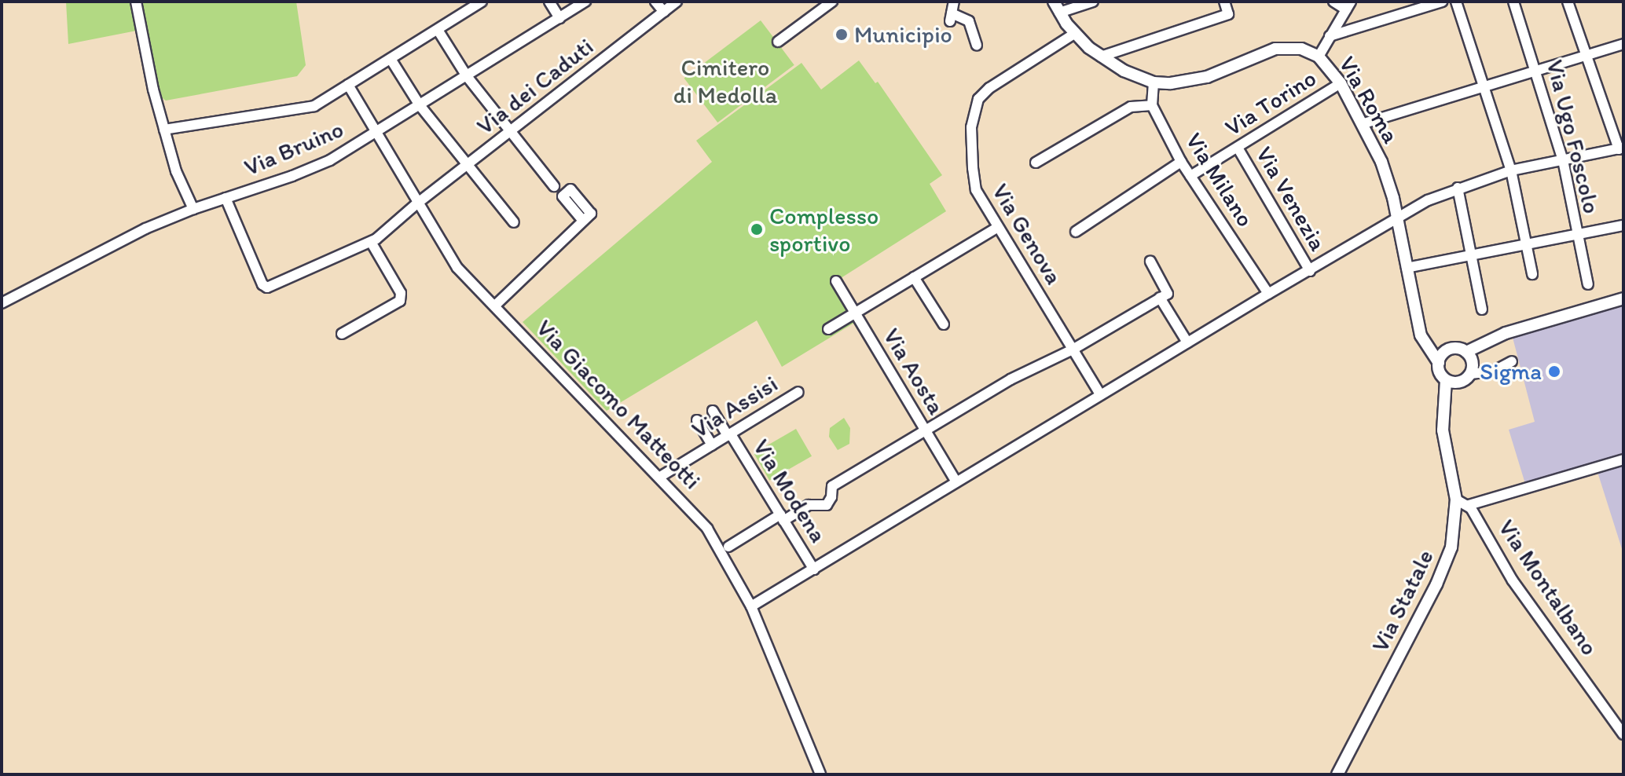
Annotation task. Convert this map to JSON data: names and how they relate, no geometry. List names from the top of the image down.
{
  "streets": {
    "main road": ["Via Roma", "Via Statale"],
    "street": [
      "Via dei Caduti",
      "Via Torino",
      "Via Ugo Foscolo",
      "Via Bruino",
      "Via Milano",
      "Via Venezia",
      "Via Genova",
      "Via Aosta",
      "Via Giacomo Matteotti",
      "Via Assisi",
      "Via Modena",
      "Via Montalbano"
    ]
  },
  "crossings": [
    ["Via dei Caduti", "Via Bruino"],
    ["Via dei Caduti", "Via Giacomo Matteotti"],
    ["Via Roma", "Via Torino"],
    ["Via Roma", "Via Genova"],
    ["Via Roma", "Via Statale"],
    ["Via Torino", "Via Milano"],
    ["Via Torino", "Via Venezia"],
    ["Via Bruino", "Via Giacomo Matteotti"],
    ["Via Giacomo Matteotti", "Via Assisi"],
    ["Via Assisi", "Via Modena"],
    ["Via Montalbano", "Via Statale"]
  ],
  "parks": ["Cimitero di Medolla"],
  "places": ["Municipio", "Complesso sportivo", "Sigma"]
}
